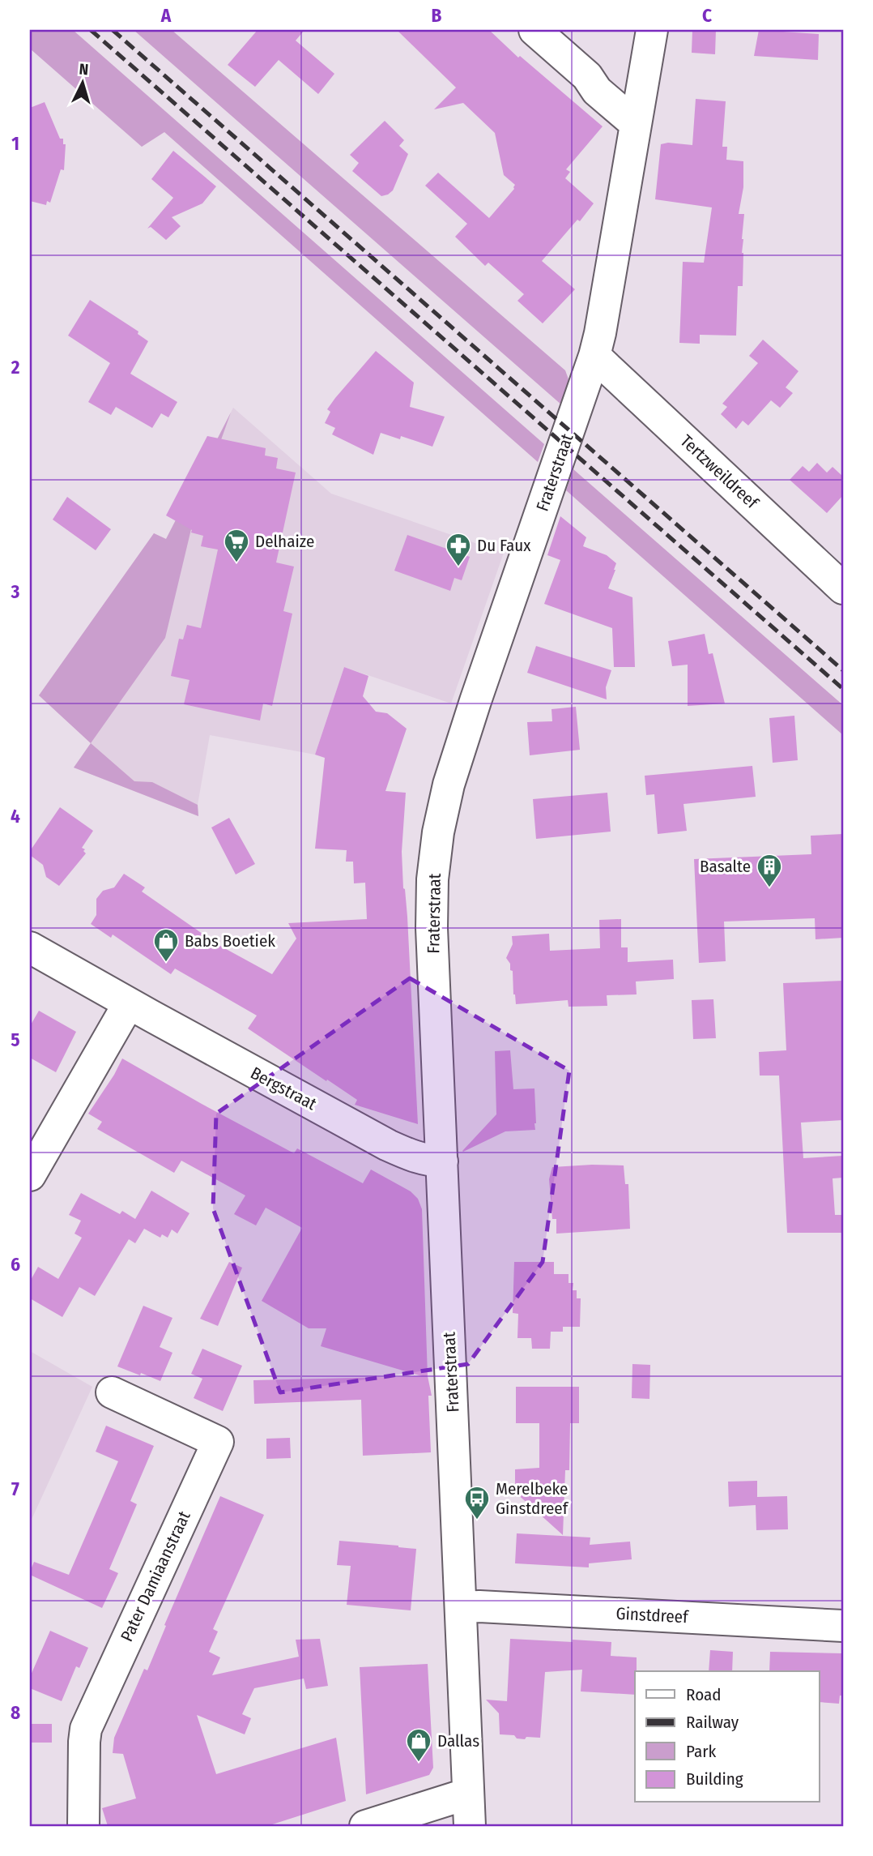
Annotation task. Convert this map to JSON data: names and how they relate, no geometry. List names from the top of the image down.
{
  "streets": {
    "street": [
      "Tertzweildreef",
      "Fraterstraat",
      "Bergstraat",
      "Pater Damiaanstraat",
      "Ginstdreef"
    ]
  },
  "crossings": [
    ["Tertzweildreef", "Fraterstraat"],
    ["Fraterstraat", "Bergstraat"],
    ["Fraterstraat", "Ginstdreef"]
  ],
  "places": {
    "supermarket": ["Delhaize"],
    "pharmacy": ["Du Faux"],
    "building": ["Basalte"],
    "shop": ["Babs Boetiek", "Dallas"],
    "bus stop": ["Merelbeke Ginstdreef"]
  },
  "legend": [
    "Road",
    "Railway",
    "Park",
    "Building"
  ],
  "north": "top",
  "grid": {
    "columns": ["A", "B", "C"],
    "rows": [
      "1",
      "2",
      "3",
      "4",
      "5",
      "6",
      "7",
      "8"
    ]
  }
}
